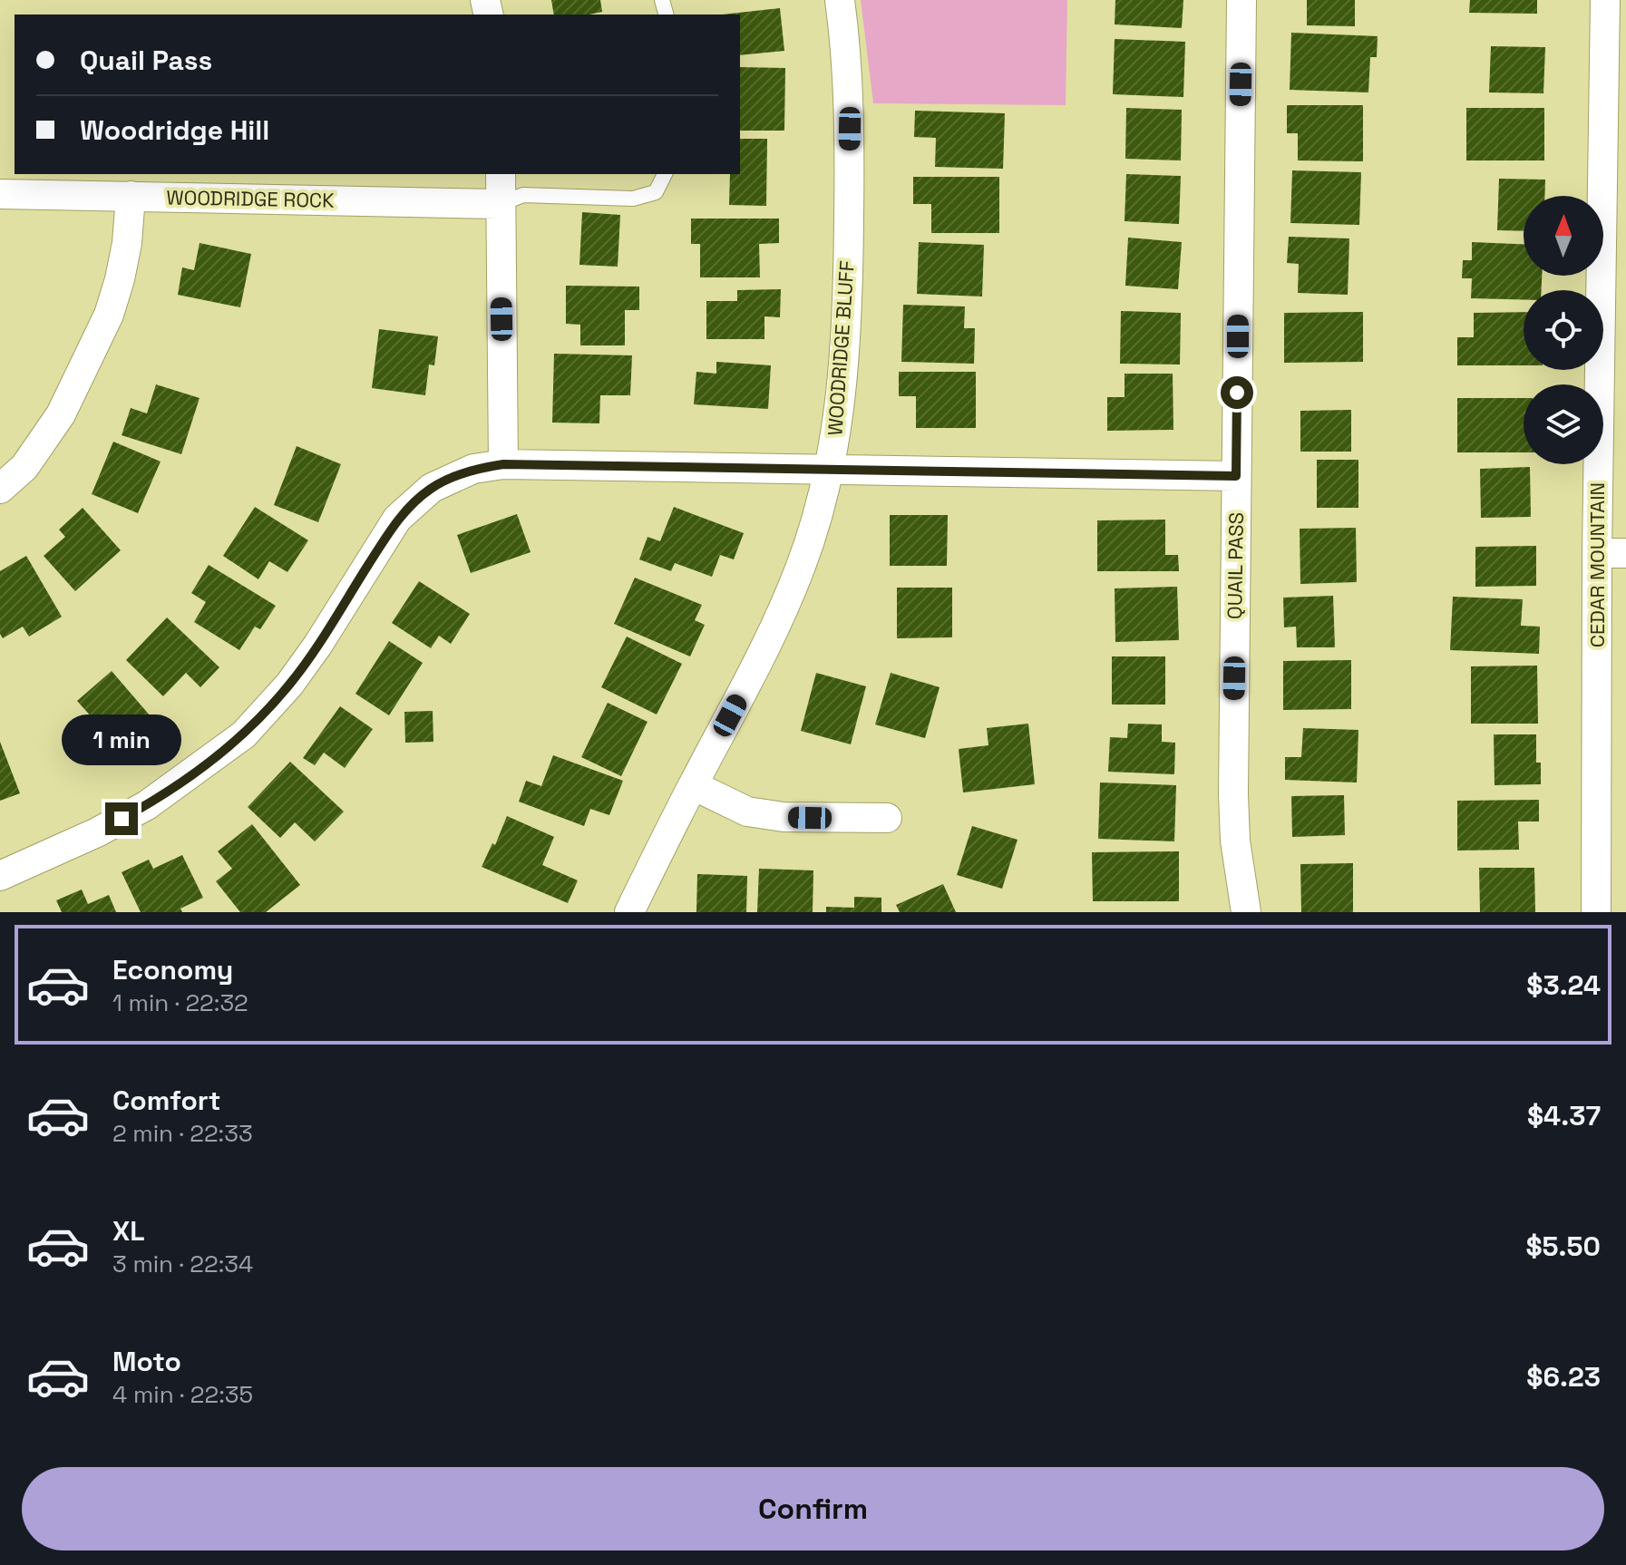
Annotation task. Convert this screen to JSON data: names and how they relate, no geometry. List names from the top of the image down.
{
  "streets": {
    "street": [
      "WOODRIDGE ROCK",
      "WOODRIDGE BLUFF",
      "CEDAR MOUNTAIN",
      "QUAIL PASS"
    ]
  },
  "north": "top",
  "page": {
    "banner": ["Quail Pass", "Woodridge Hill"],
    "bubble": "1 min",
    "list": [
      {
        "name": "Economy",
        "note": "1 min · 22:32",
        "value": "$3.24"
      },
      {
        "name": "Comfort",
        "note": "2 min · 22:33",
        "value": "$4.37"
      },
      {
        "name": "XL",
        "note": "3 min · 22:34",
        "value": "$5.50"
      },
      {
        "name": "Moto",
        "note": "4 min · 22:35",
        "value": "$6.23"
      }
    ],
    "buttons": "Confirm"
  }
}
